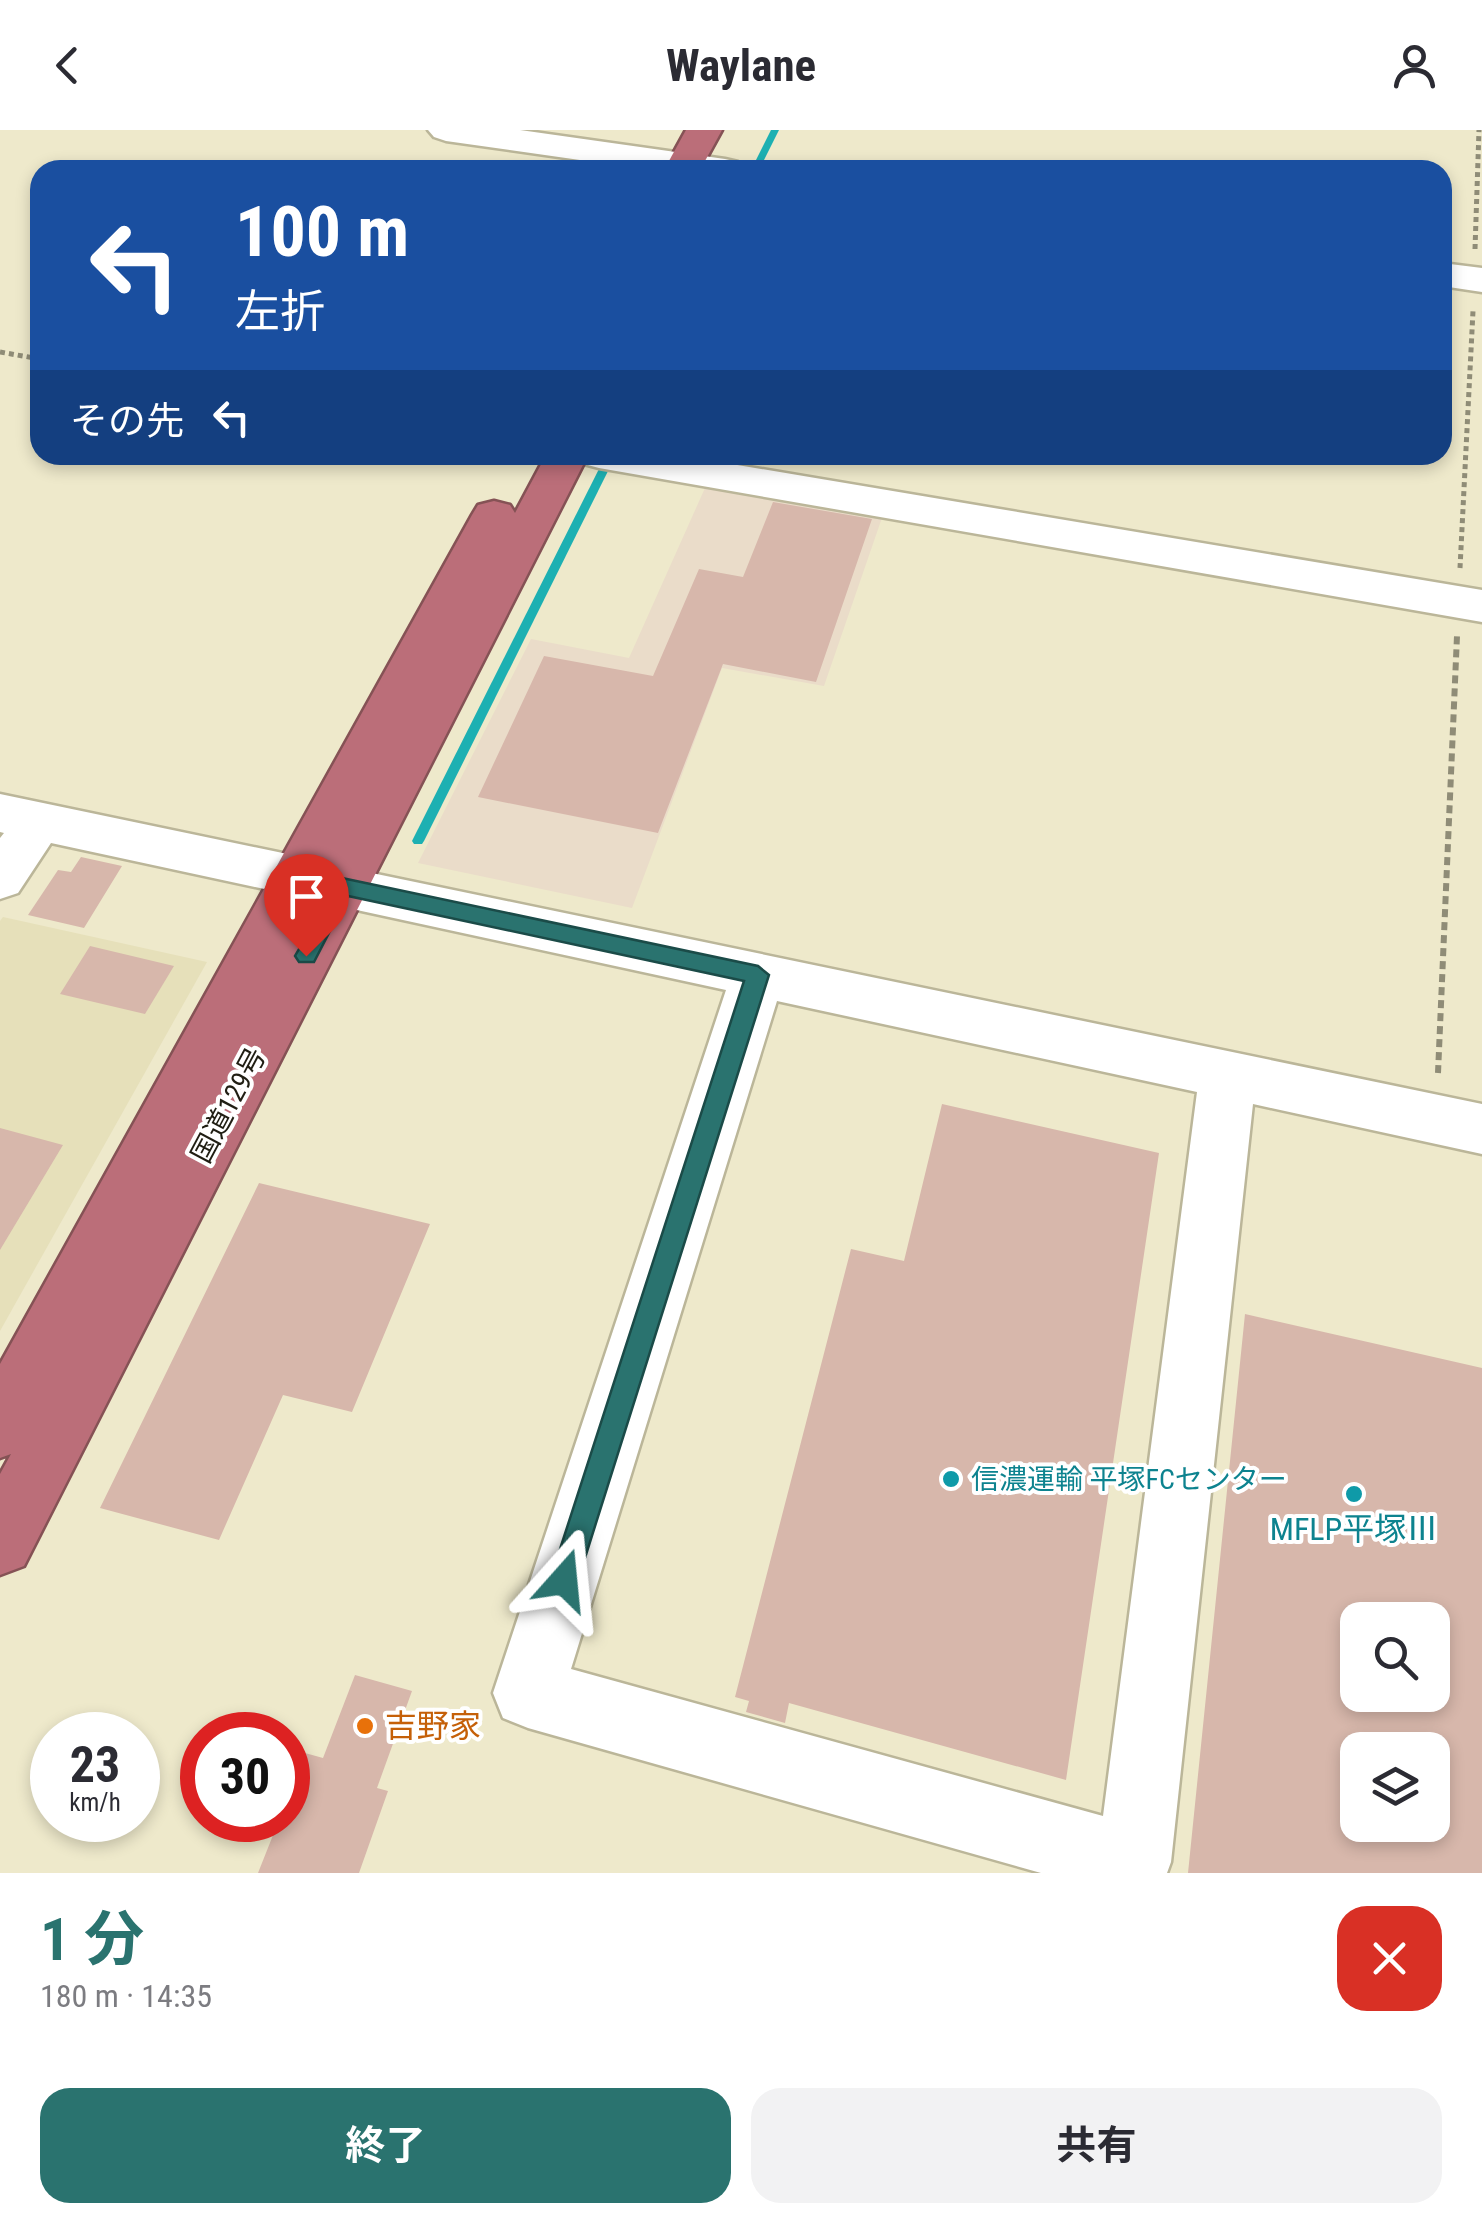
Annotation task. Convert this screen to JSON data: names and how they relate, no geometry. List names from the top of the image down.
{
  "streets": {
    "highway": ["国道129号"]
  },
  "places": ["信濃運輸 平塚FCセンター", "MFLP平塚Ⅲ", "吉野家"],
  "page": {
    "header": "Waylane",
    "turn": ["100 m", "左折"],
    "then": "その先",
    "speed": "23 km/h",
    "limit": "30",
    "heading": ["1 分", "180 m · 14:35"],
    "buttons": ["終了", "共有"]
  }
}
